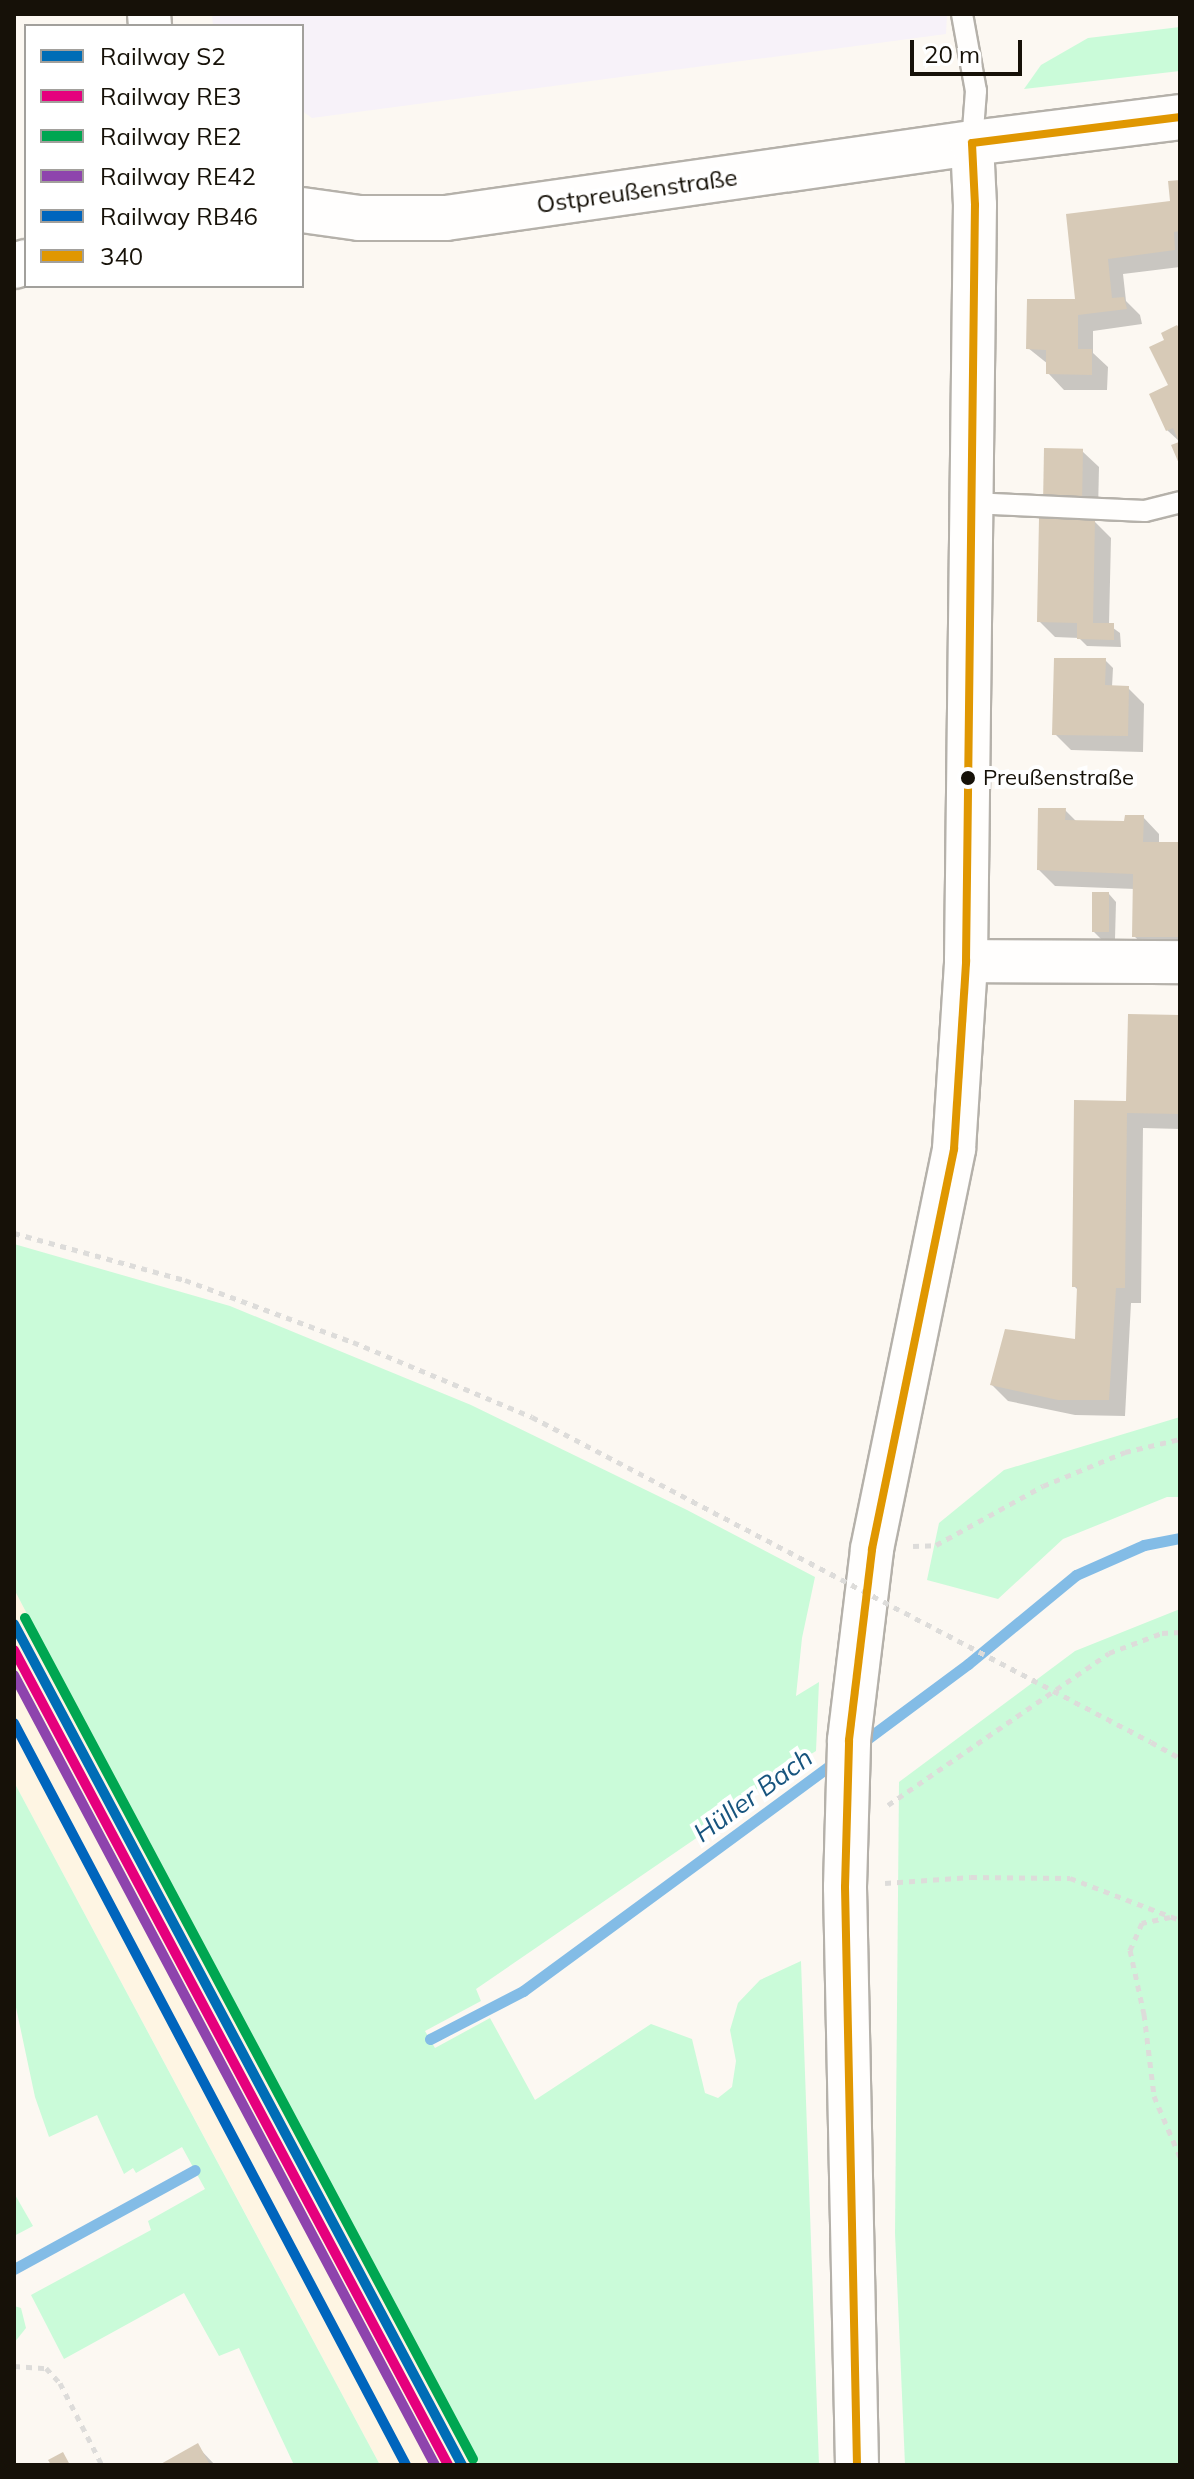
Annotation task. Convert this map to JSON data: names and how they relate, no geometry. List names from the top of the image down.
{
  "streets": {
    "street": ["Ostpreußenstraße"]
  },
  "water": ["Hüller Bach"],
  "places": ["Preußenstraße"],
  "lines": [
    "transit line 340",
    "rail line RE2",
    "rail line S2",
    "rail line RE3",
    "rail line RE42",
    "rail line RB46"
  ],
  "legend": [
    "Railway S2",
    "Railway RE3",
    "Railway RE2",
    "Railway RE42",
    "Railway RB46",
    "340"
  ],
  "scale_bar": "20 m"
}
